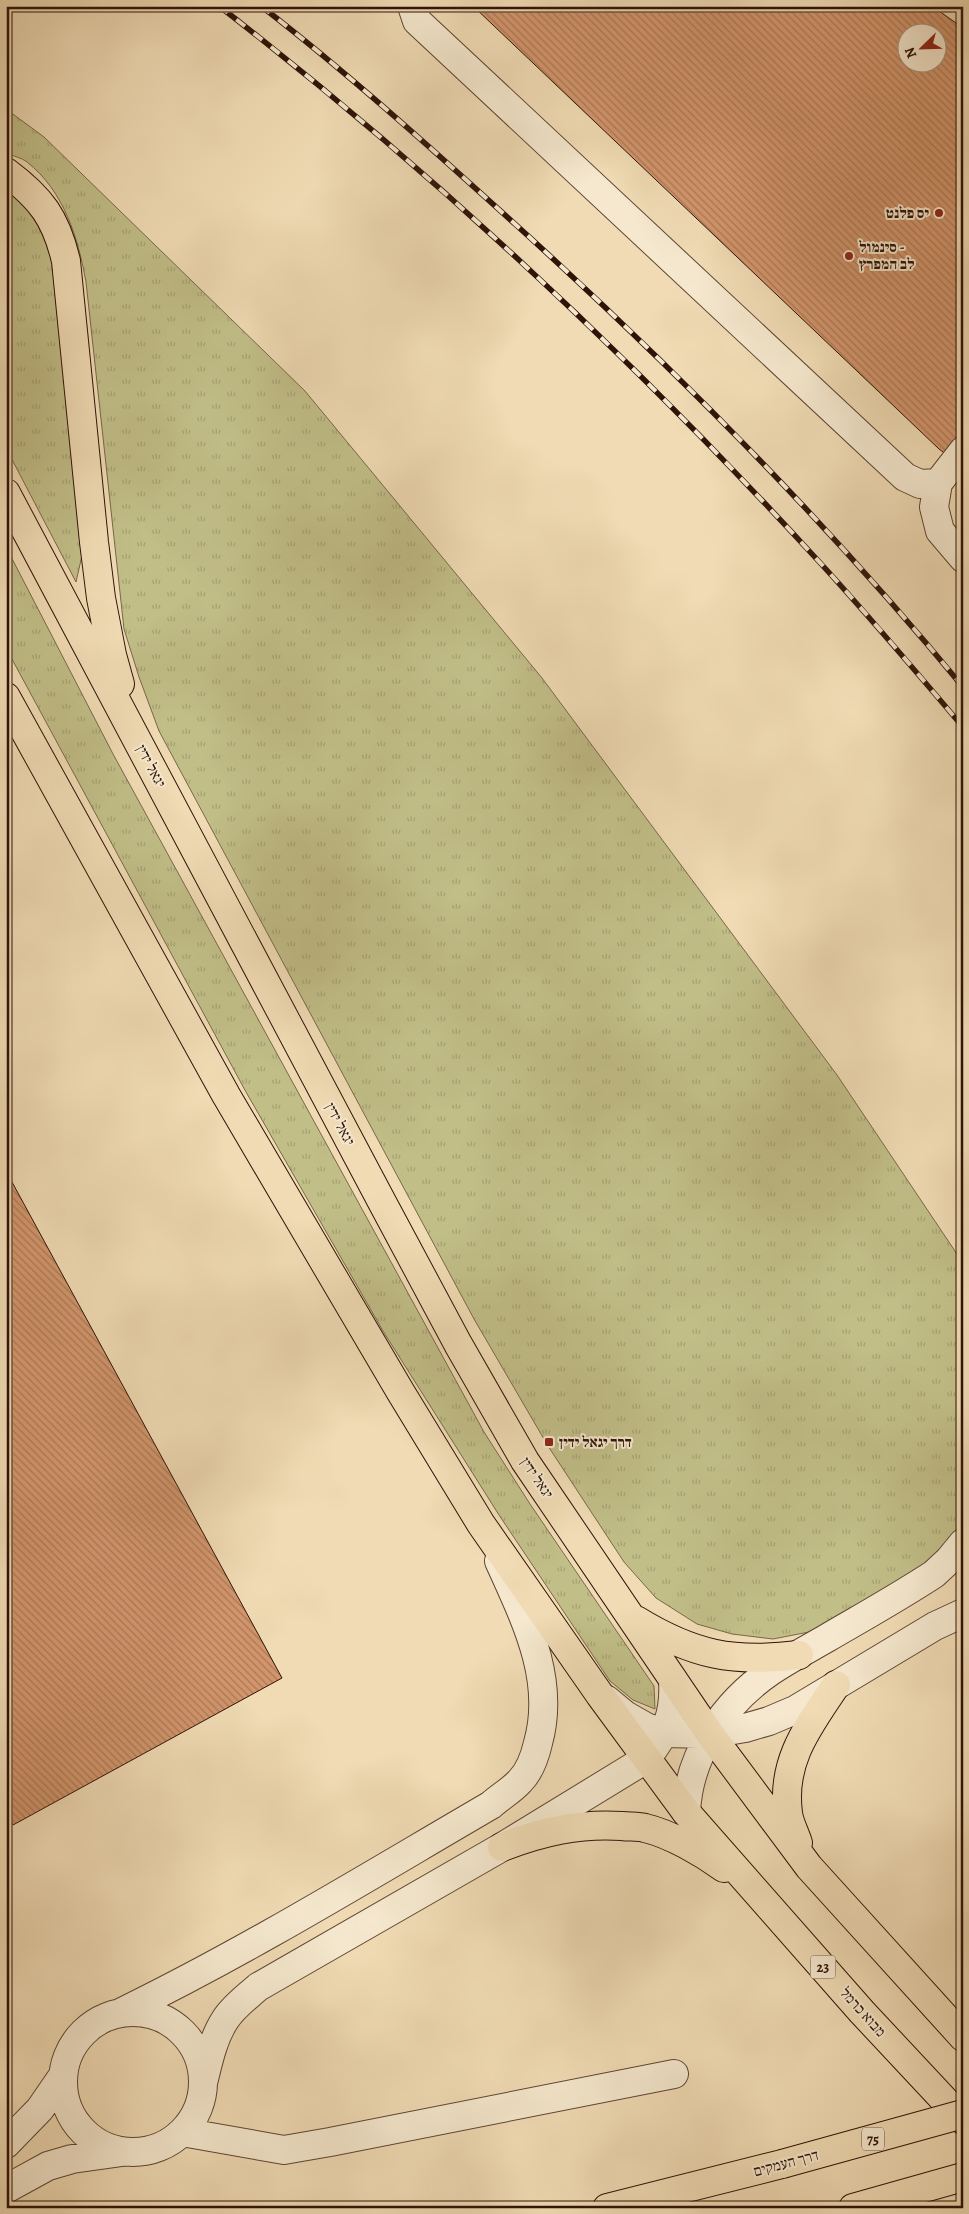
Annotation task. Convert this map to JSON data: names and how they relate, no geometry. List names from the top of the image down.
{
  "streets": {
    "highway": [
      "יגאל ידין",
      "23",
      "מבוא כרמל",
      "75",
      "דרך העמקים"
    ]
  },
  "places": {
    "other": ["יס פלנט", "סינמול - לב המפרץ"],
    "transit": ["דרך יגאל ידין"]
  },
  "north": "bottom left"
}
